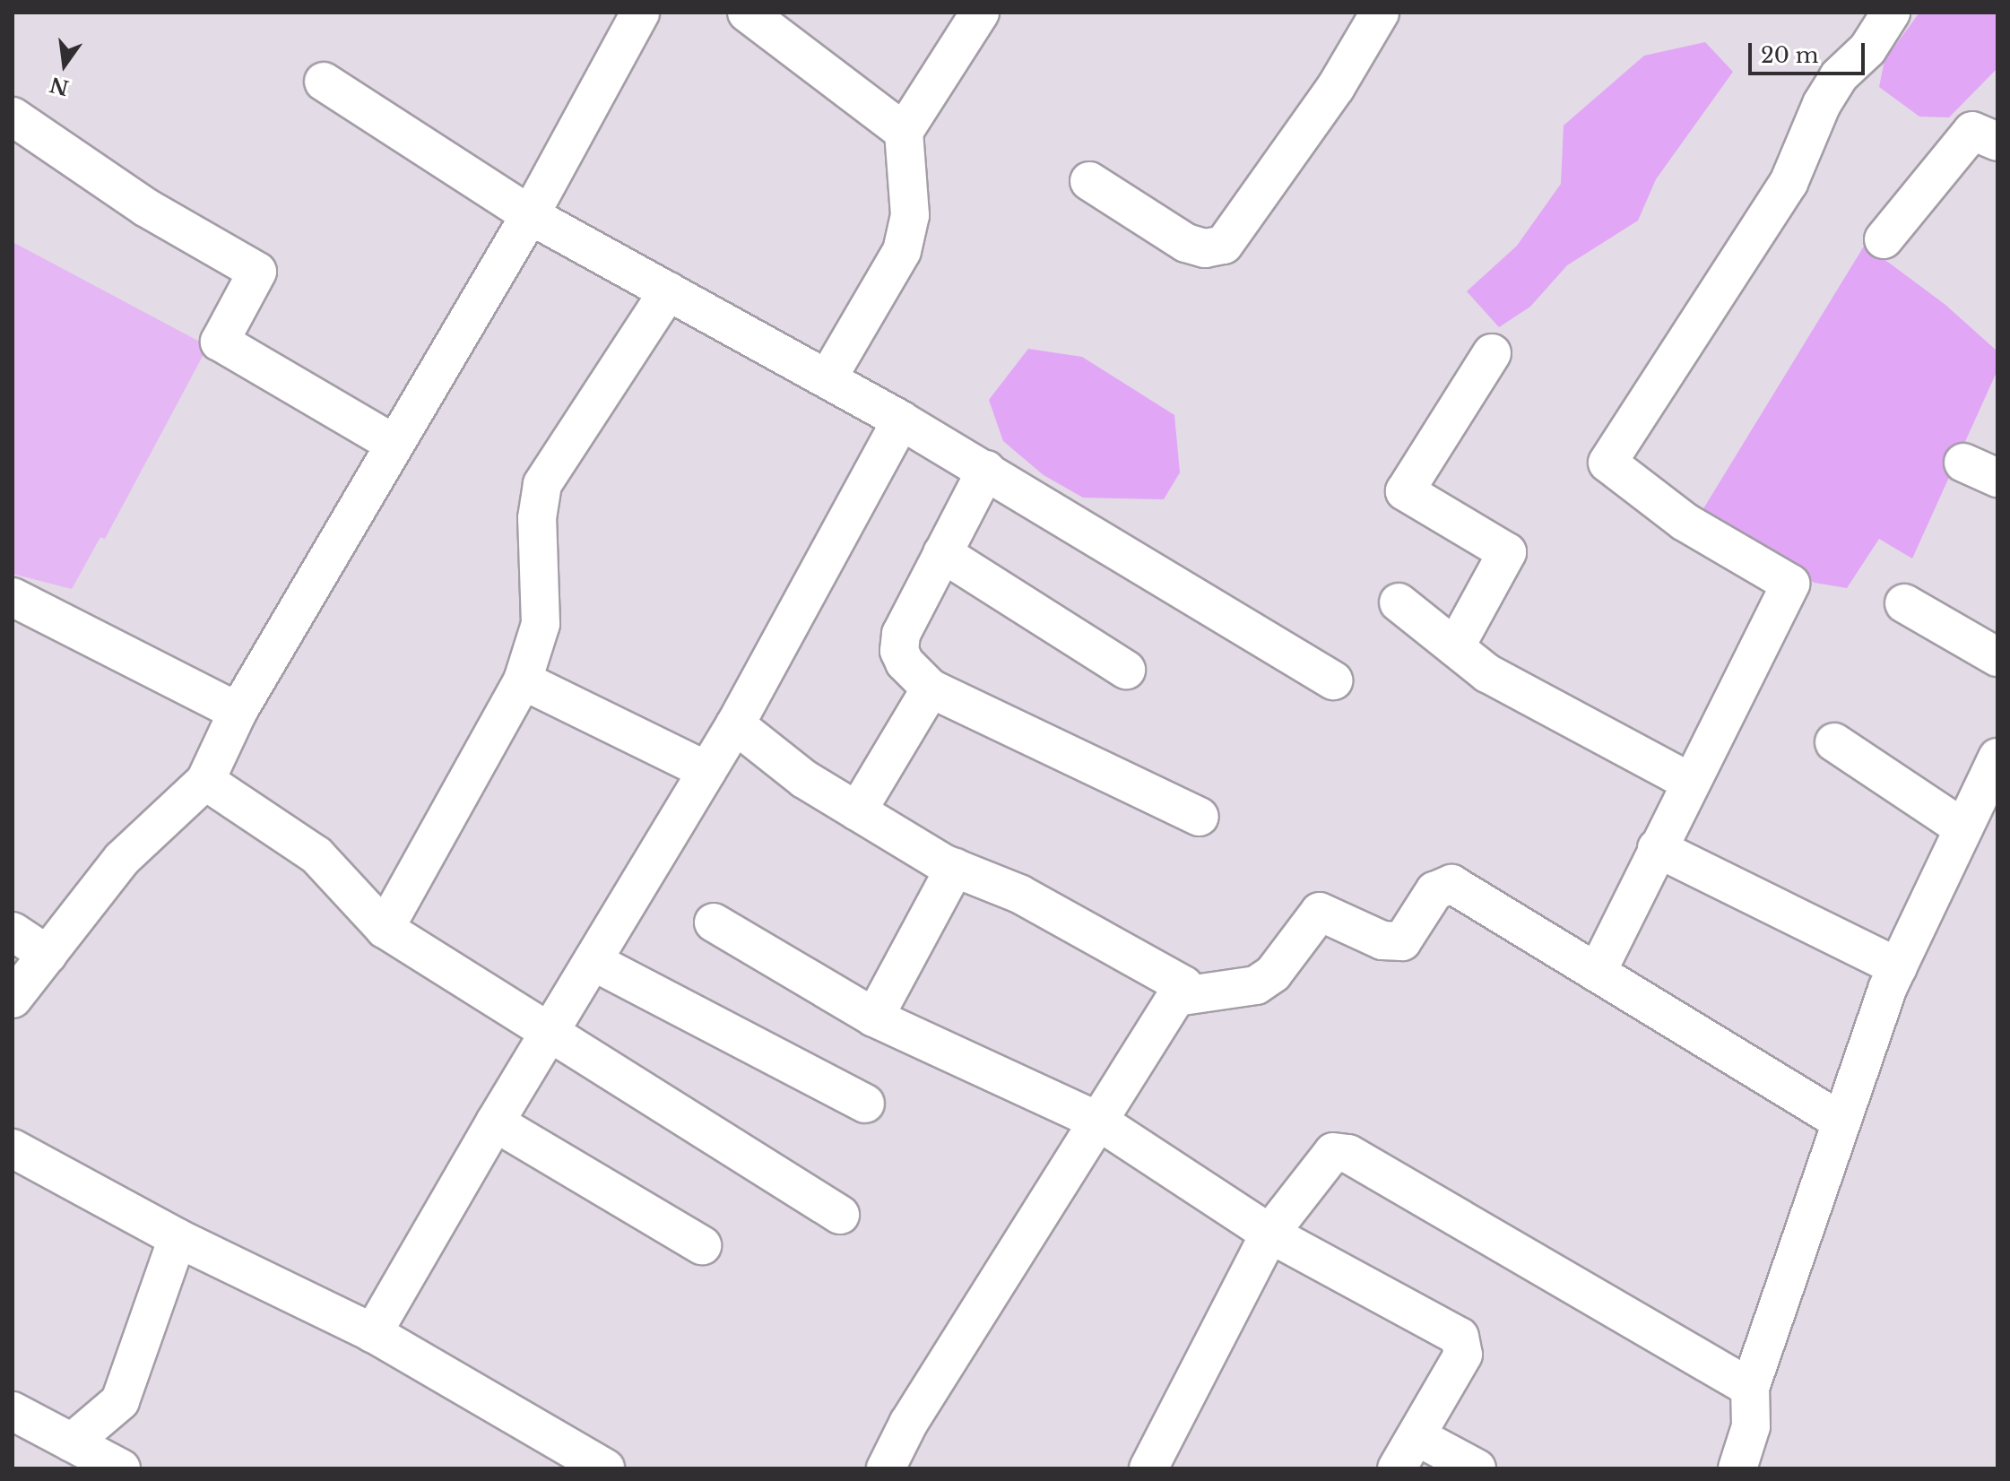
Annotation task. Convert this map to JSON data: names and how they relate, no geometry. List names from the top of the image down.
{
  "scale_bar": "20 m",
  "north": "bottom"
}
